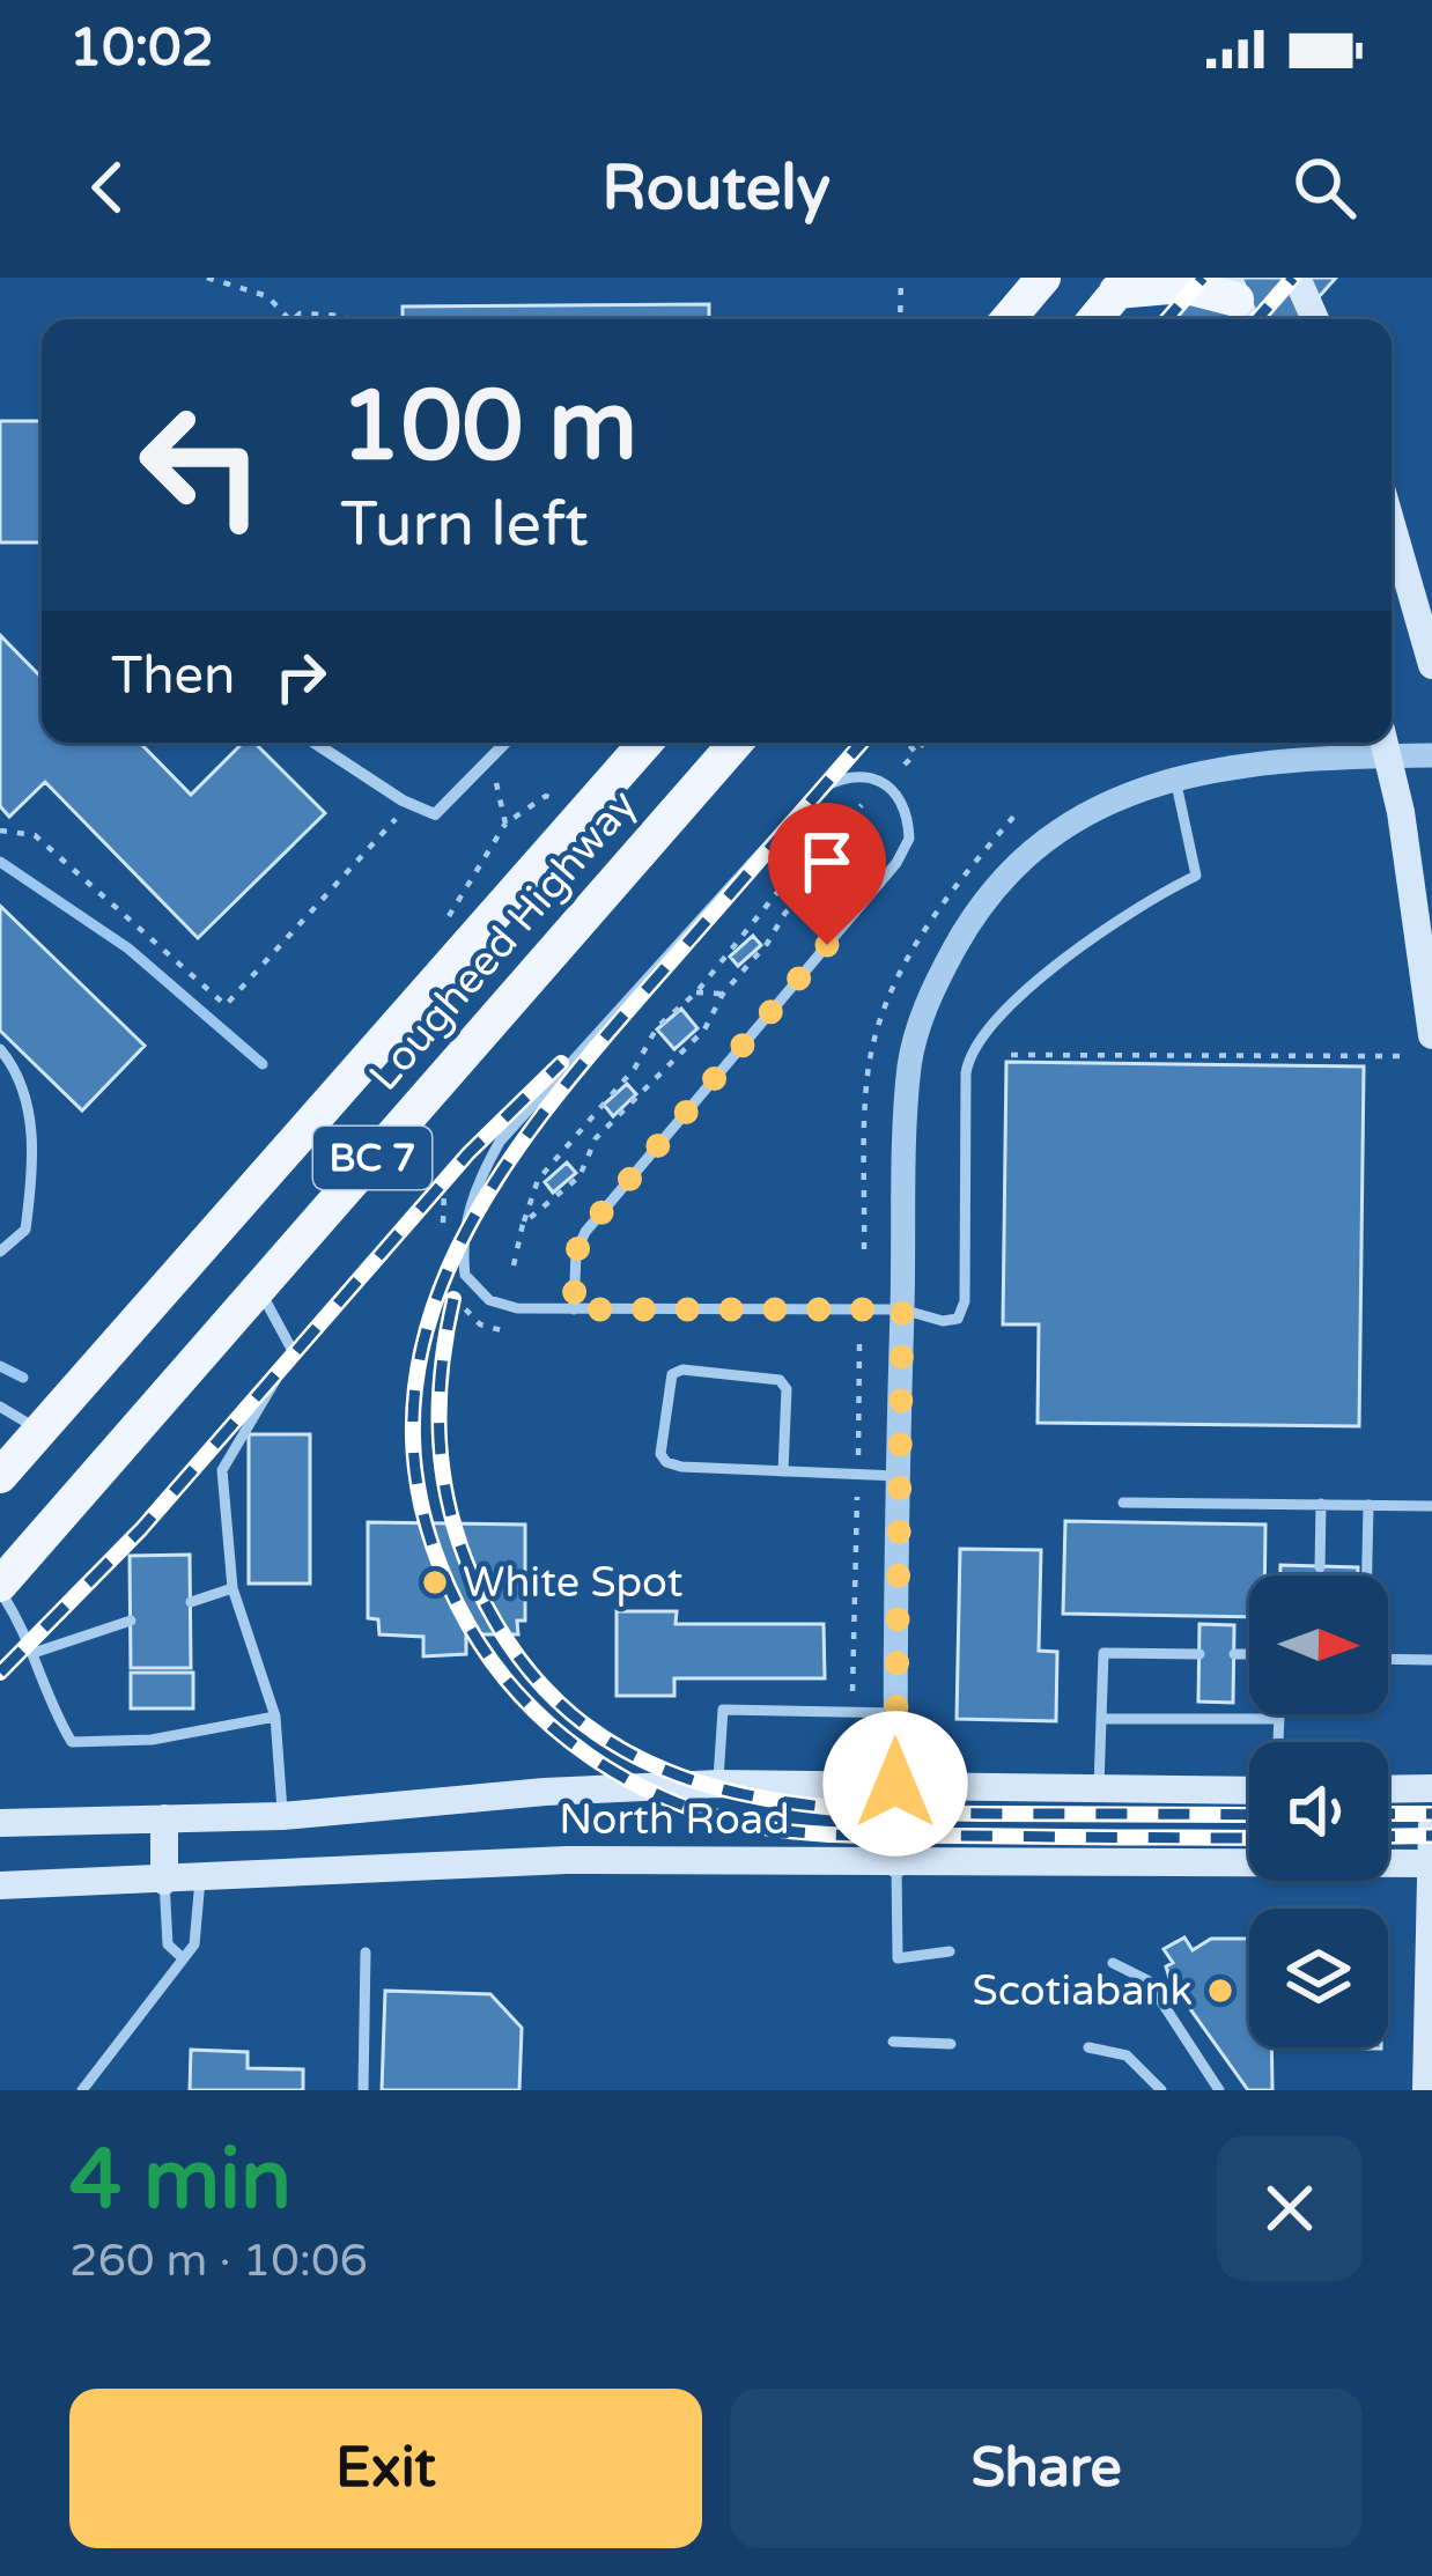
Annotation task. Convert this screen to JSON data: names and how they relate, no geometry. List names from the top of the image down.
{
  "streets": {
    "main road": ["Lougheed Highway", "BC 7", "North Road"]
  },
  "places": ["White Spot", "Scotiabank"],
  "north": "right",
  "page": {
    "status": "10:02",
    "header": "Routely",
    "turn": ["100 m", "Turn left"],
    "then": "Then",
    "heading": ["4 min", "260 m · 10:06"],
    "buttons": ["Exit", "Share"]
  }
}
